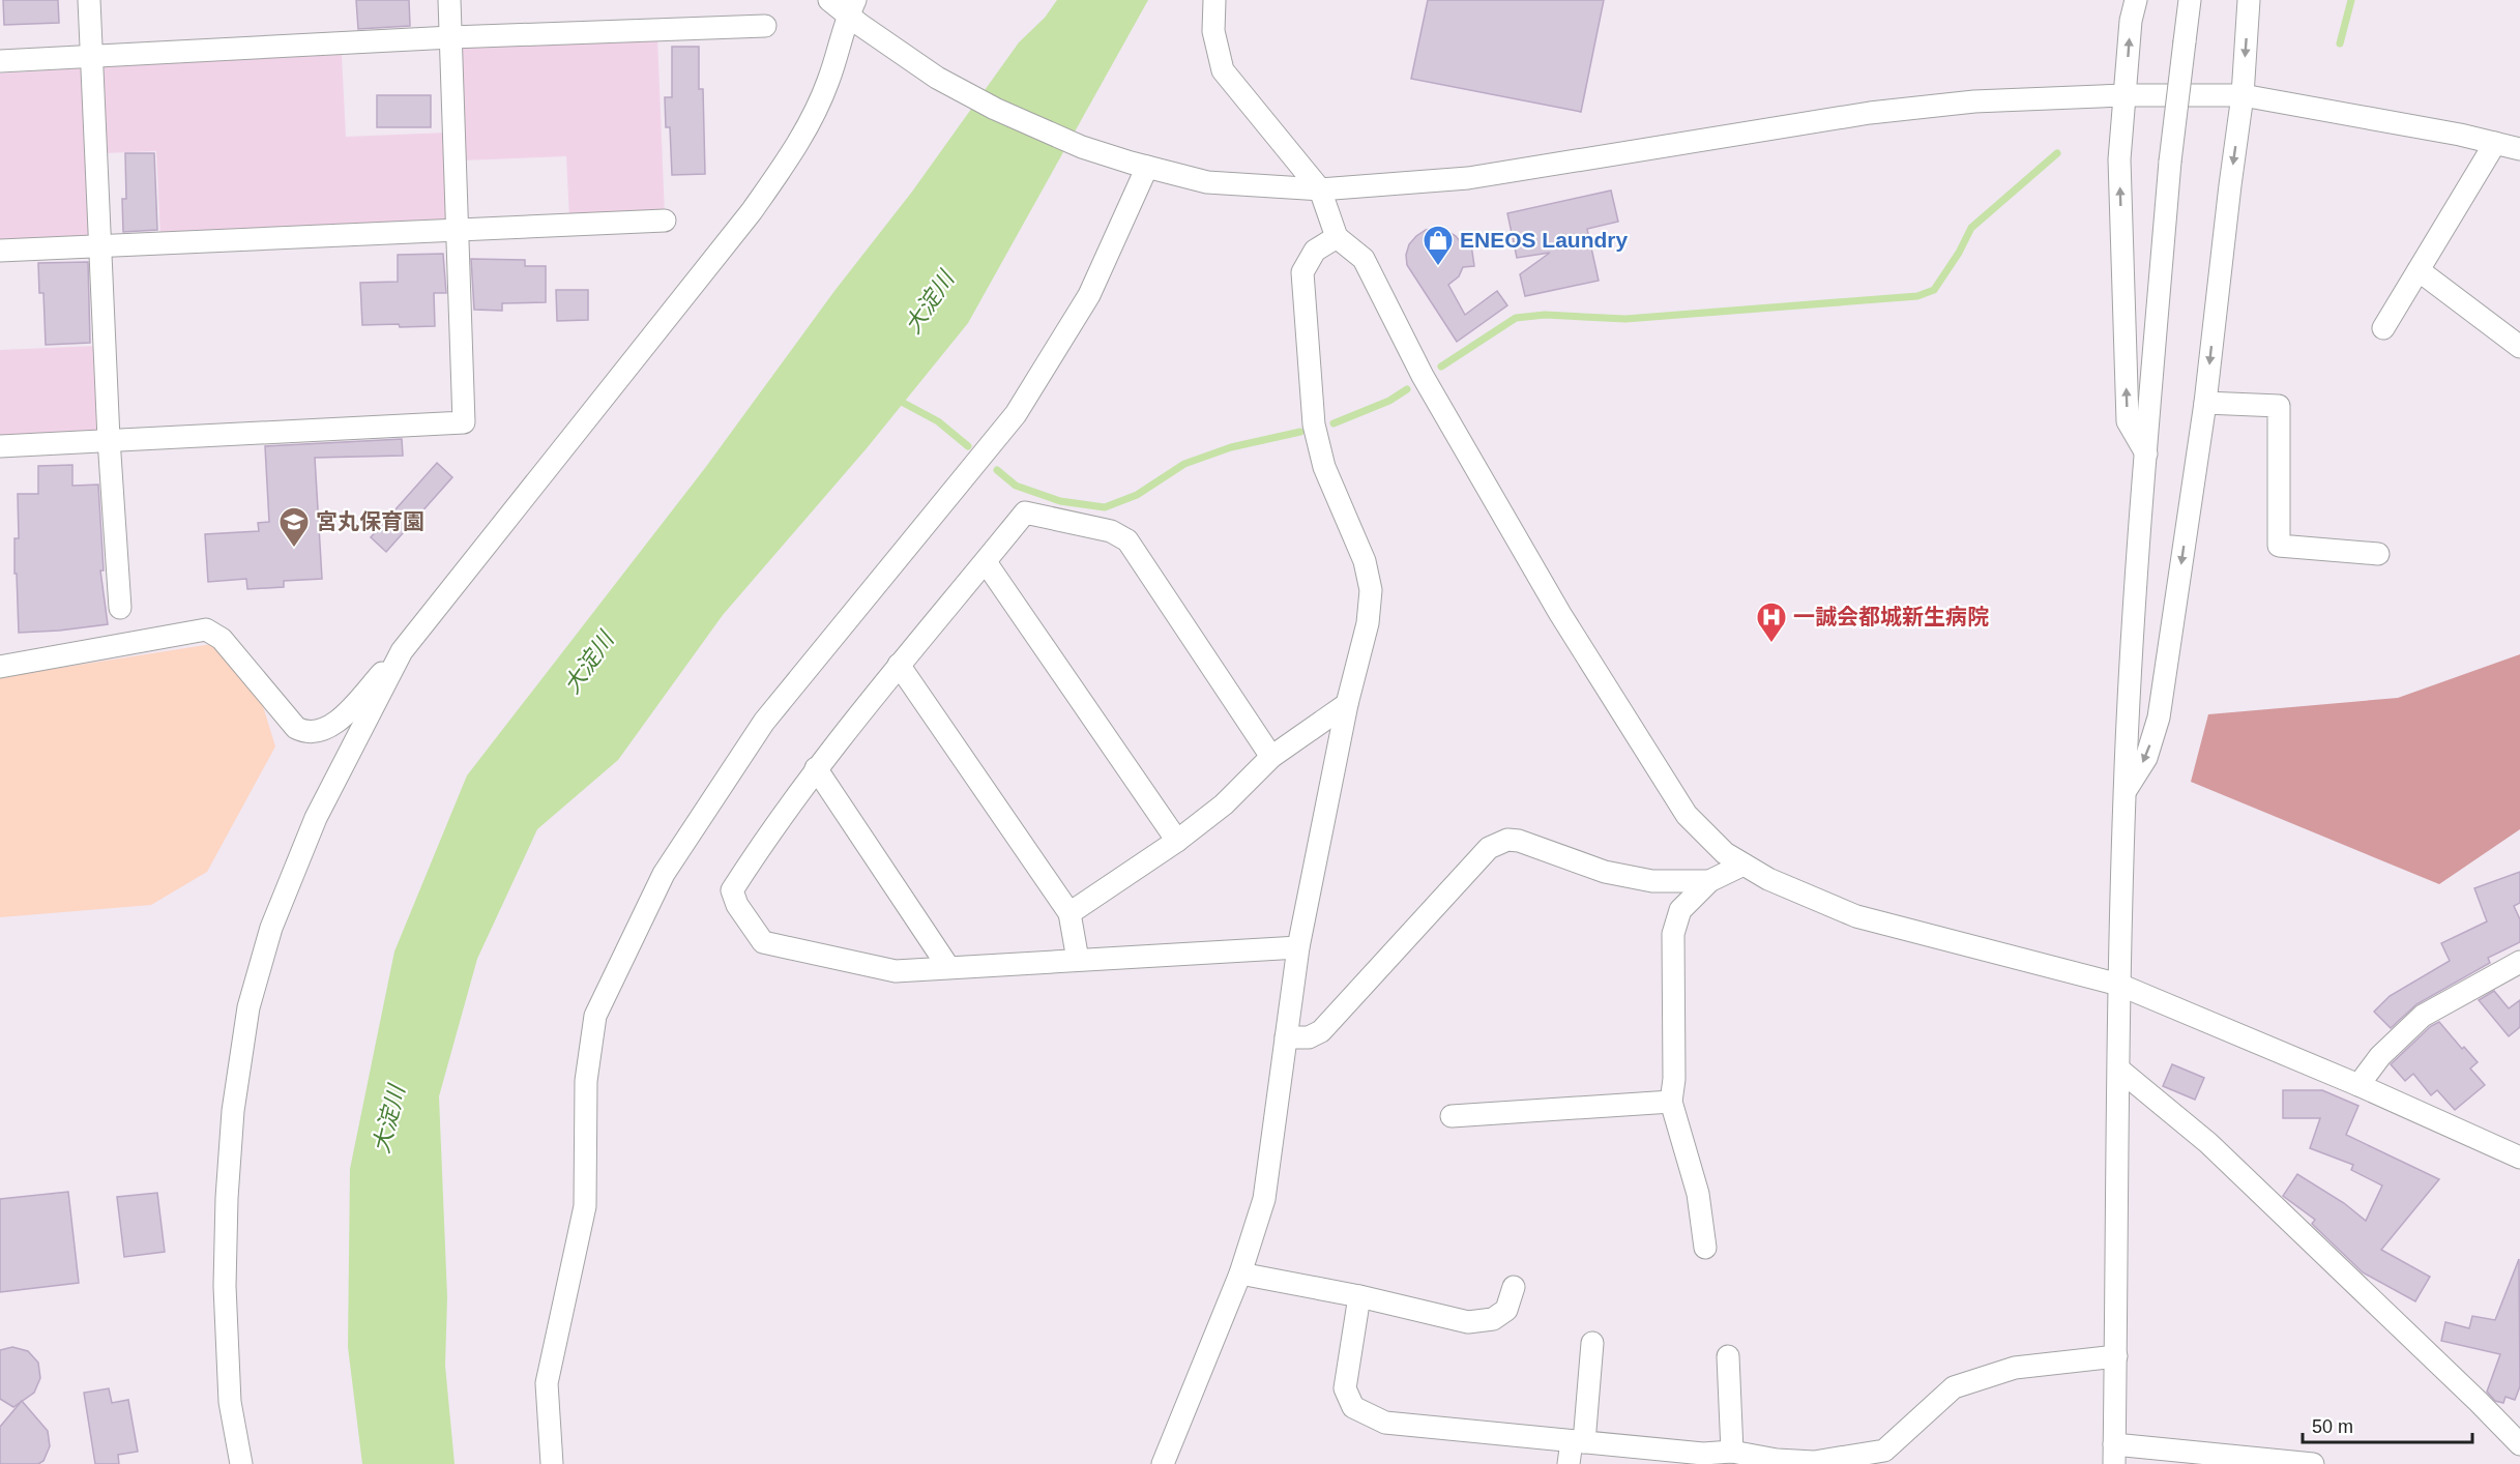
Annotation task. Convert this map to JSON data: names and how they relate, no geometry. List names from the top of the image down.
{
  "water": ["大淀川"],
  "places": {
    "shop": ["ENEOS Laundry"],
    "school or university": ["宮丸保育園"],
    "hospital": ["一誠会都城新生病院"]
  },
  "scale_bar": "50 m"
}
